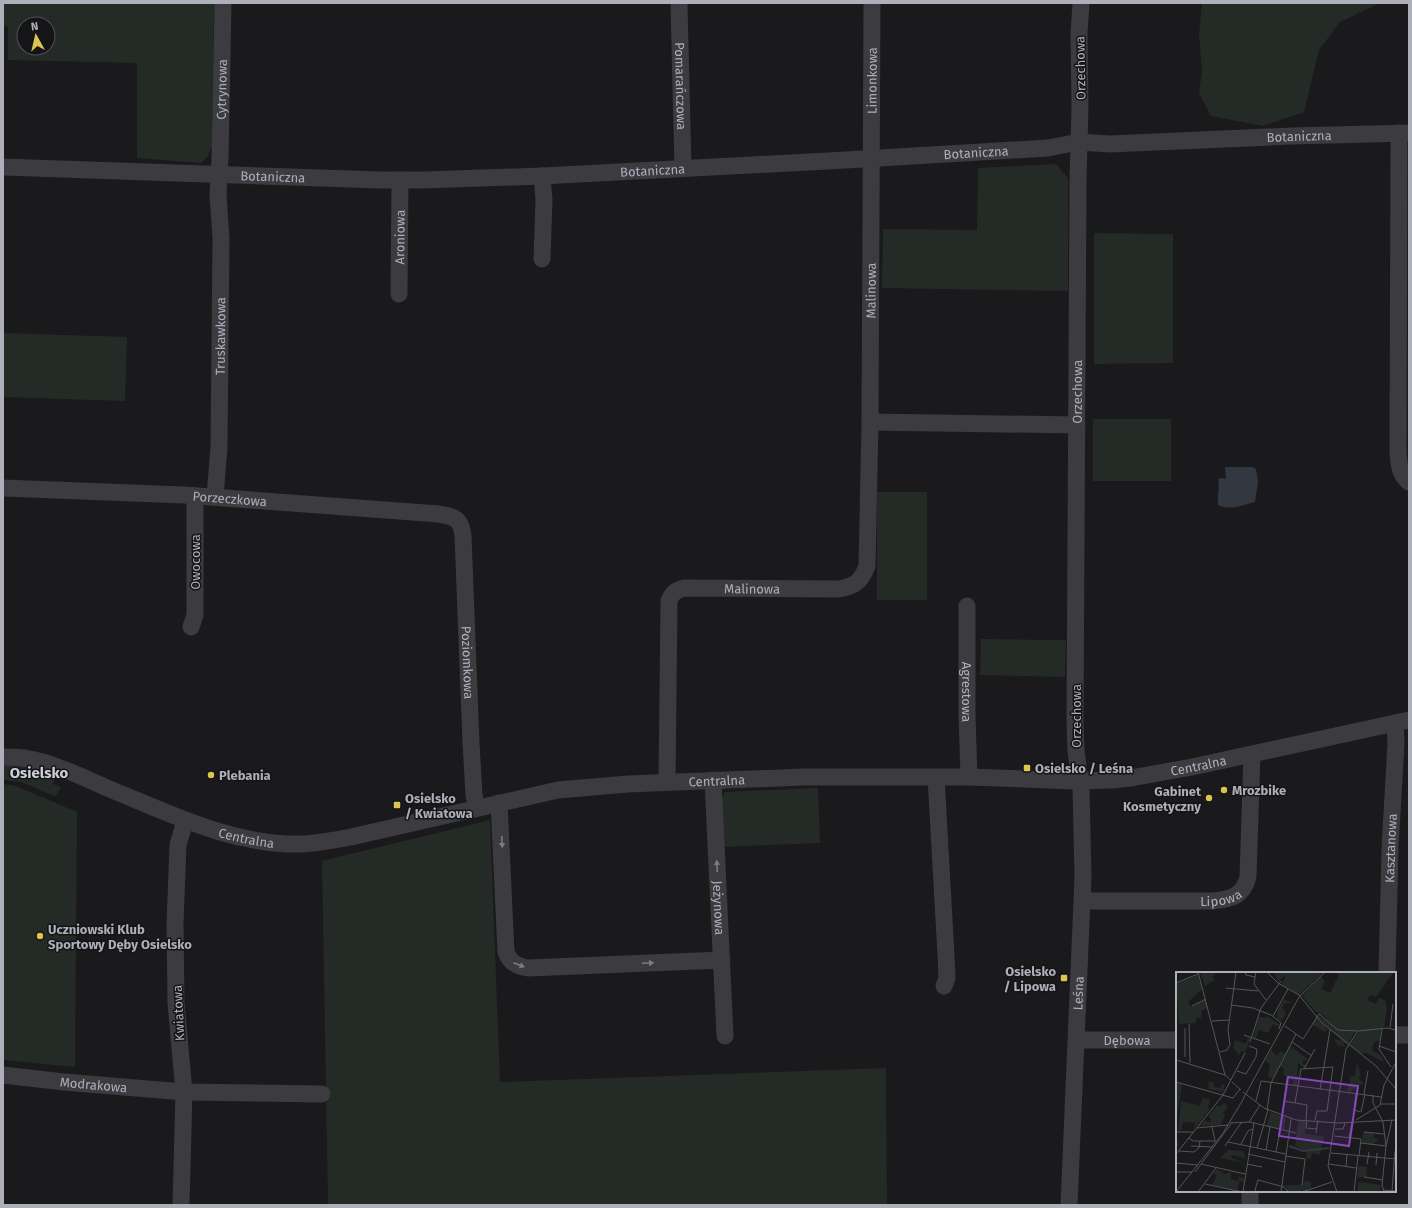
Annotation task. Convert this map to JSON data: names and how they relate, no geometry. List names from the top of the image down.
{
  "streets": {
    "street": [
      "Orzechowa",
      "Limonkowa",
      "Pomarańczowa",
      "Cytrynowa",
      "Botaniczna",
      "Aroniowa",
      "Malinowa",
      "Truskawkowa",
      "Porzeczkowa",
      "Owocowa",
      "Poziomkowa",
      "Agrestowa",
      "Centralna",
      "Kasztanowa",
      "Lipowa",
      "Jeżynowa",
      "Leśna",
      "Kwiatowa",
      "Dębowa",
      "Modrakowa"
    ]
  },
  "crossings": [
    ["Orzechowa", "Botaniczna"],
    ["Orzechowa", "Centralna"],
    ["Orzechowa", "Leśna"],
    ["Limonkowa", "Botaniczna"],
    ["Limonkowa", "Malinowa"],
    ["Pomarańczowa", "Botaniczna"],
    ["Cytrynowa", "Botaniczna"],
    ["Cytrynowa", "Truskawkowa"],
    ["Botaniczna", "Aroniowa"],
    ["Botaniczna", "Malinowa"],
    ["Botaniczna", "Truskawkowa"],
    ["Malinowa", "Centralna"],
    ["Truskawkowa", "Porzeczkowa"],
    ["Porzeczkowa", "Owocowa"],
    ["Porzeczkowa", "Poziomkowa"],
    ["Poziomkowa", "Centralna"],
    ["Agrestowa", "Centralna"],
    ["Centralna", "Kasztanowa"],
    ["Centralna", "Lipowa"],
    ["Centralna", "Jeżynowa"],
    ["Centralna", "Leśna"],
    ["Centralna", "Kwiatowa"],
    ["Lipowa", "Leśna"],
    ["Leśna", "Dębowa"],
    ["Kwiatowa", "Modrakowa"]
  ],
  "one_way": ["Jeżynowa"],
  "districts": ["Osielsko"],
  "places": {
    "transit": ["Osielsko / Leśna", "Osielsko / Kwiatowa", "Osielsko / Lipowa"],
    "other": [
      "Plebania",
      "Mrozbike",
      "Gabinet Kosmetyczny",
      "Uczniowski Klub Sportowy Dęby Osielsko"
    ]
  },
  "north": "top"
}
